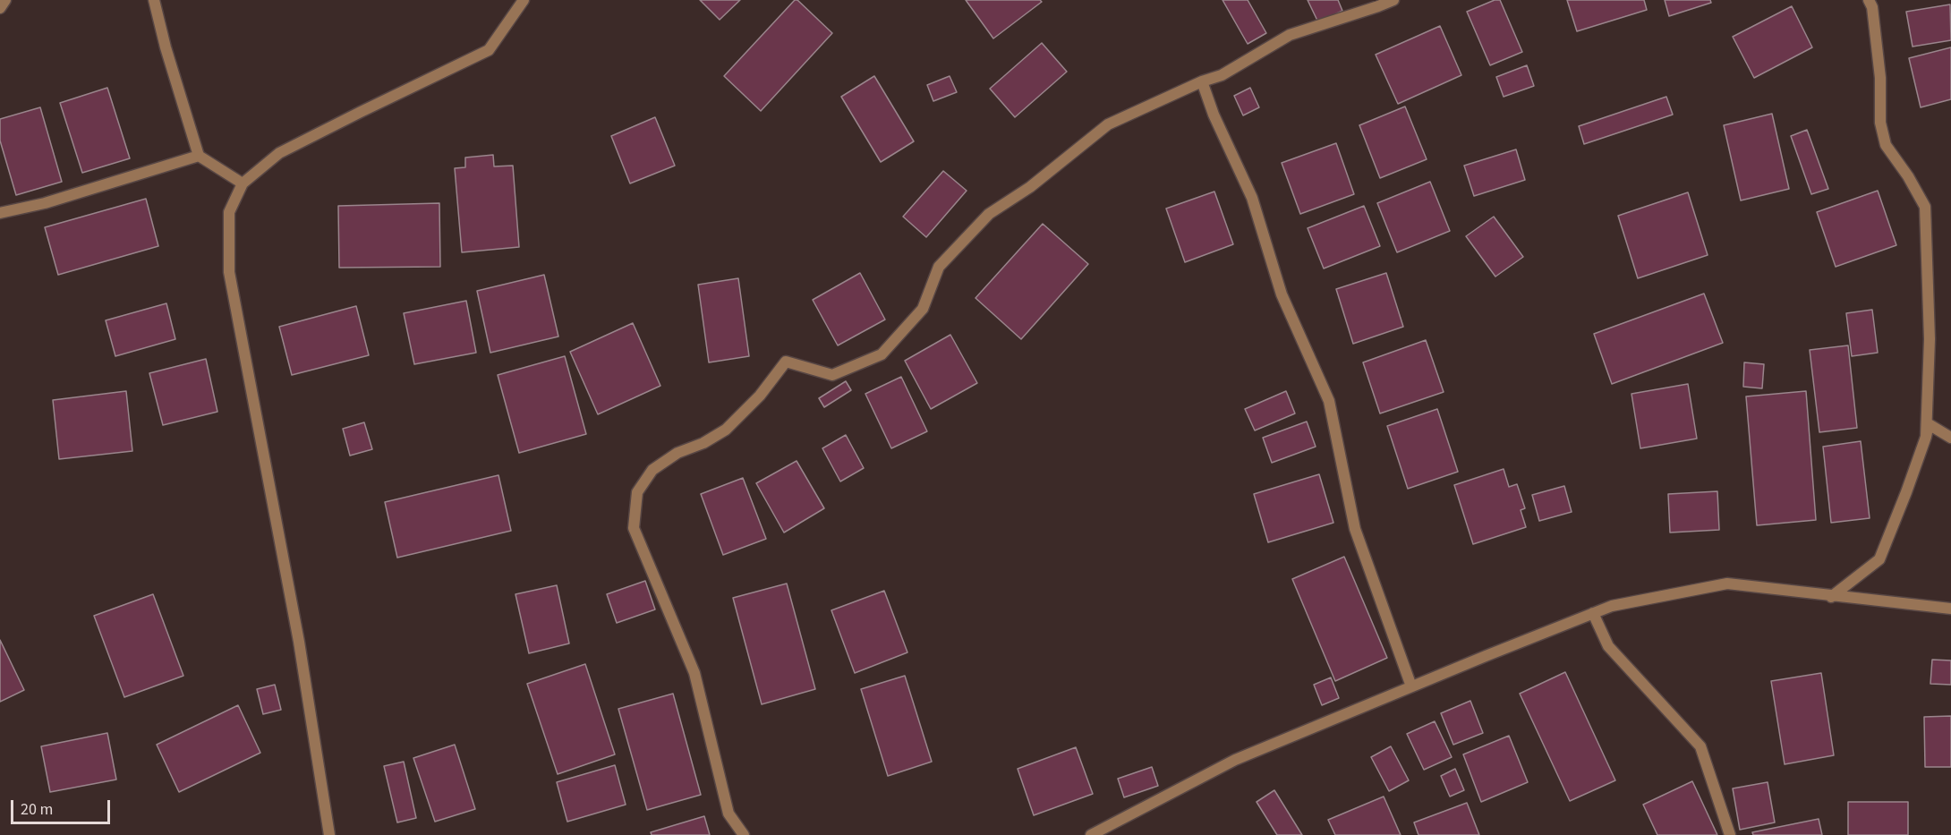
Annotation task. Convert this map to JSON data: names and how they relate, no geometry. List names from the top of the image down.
{
  "scale_bar": "20 m"
}
